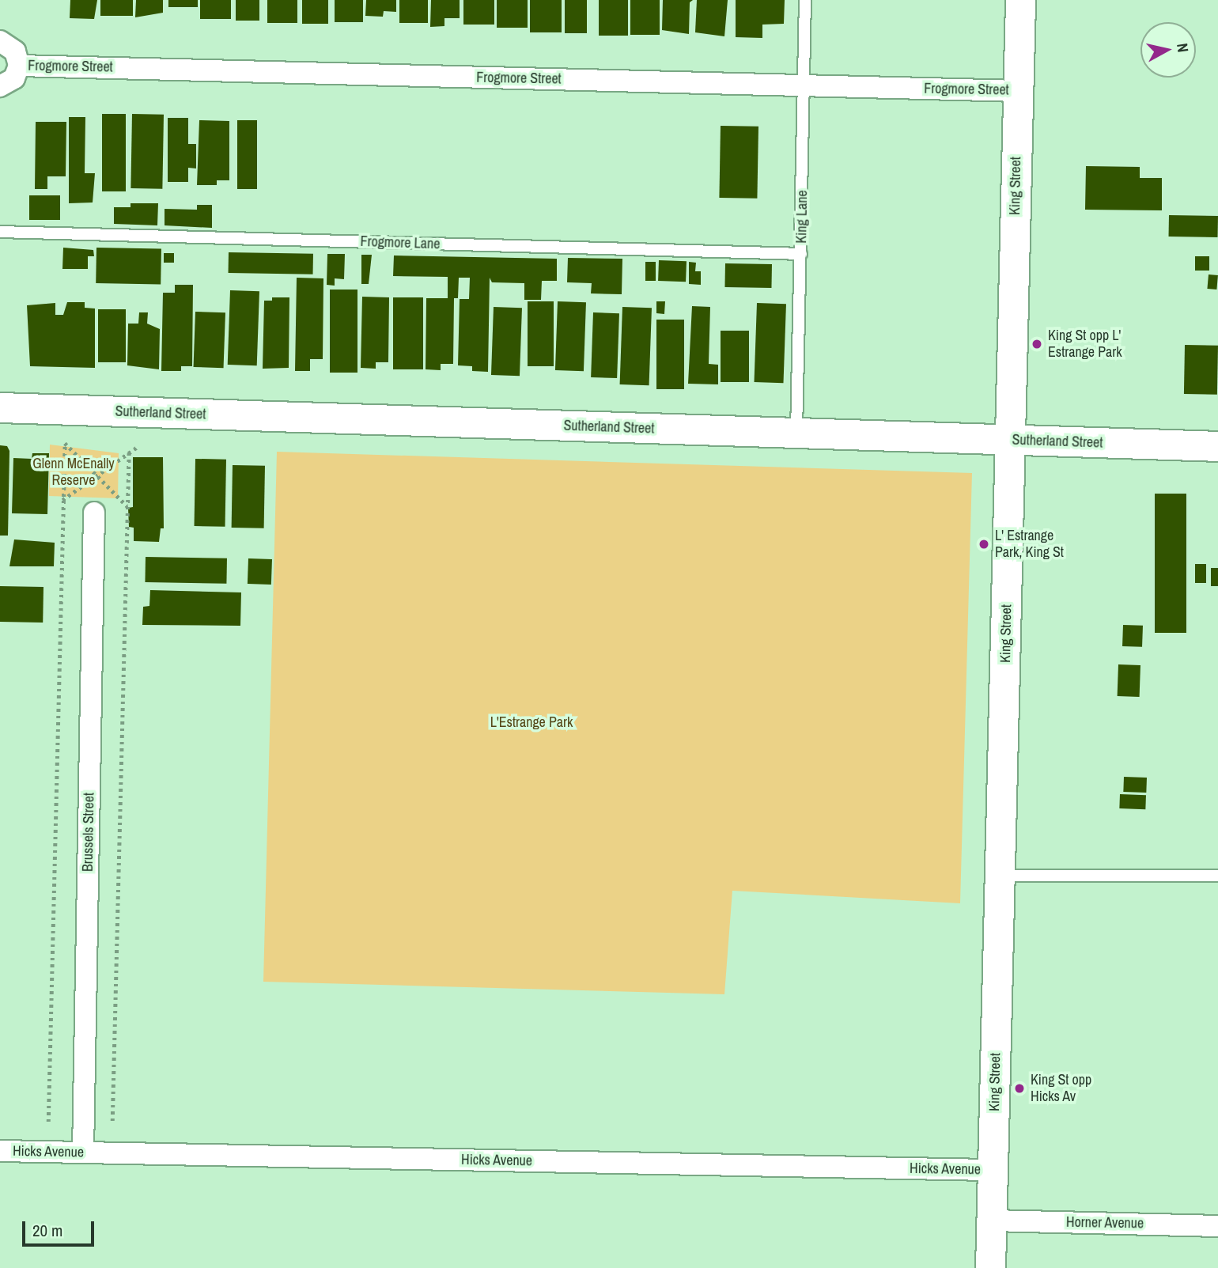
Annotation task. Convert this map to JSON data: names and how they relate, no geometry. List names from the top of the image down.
{
  "streets": {
    "main road": ["King Street", "Sutherland Street"],
    "street": [
      "Frogmore Street",
      "Brussels Street",
      "Hicks Avenue",
      "Horner Avenue"
    ],
    "lane": ["King Lane", "Frogmore Lane"]
  },
  "crossings": [
    ["Frogmore Street", "King Street"],
    ["Frogmore Street", "King Lane"],
    ["King Street", "Sutherland Street"],
    ["King Street", "Hicks Avenue"],
    ["King Street", "Horner Avenue"],
    ["King Lane", "Frogmore Lane"],
    ["King Lane", "Sutherland Street"],
    ["Brussels Street", "Hicks Avenue"]
  ],
  "parks": ["Glenn McEnally Reserve", "L'Estrange Park"],
  "places": ["King St opp L' Estrange Park", "L' Estrange Park, King St", "King St opp Hicks Av"],
  "scale_bar": "20 m",
  "north": "right"
}
